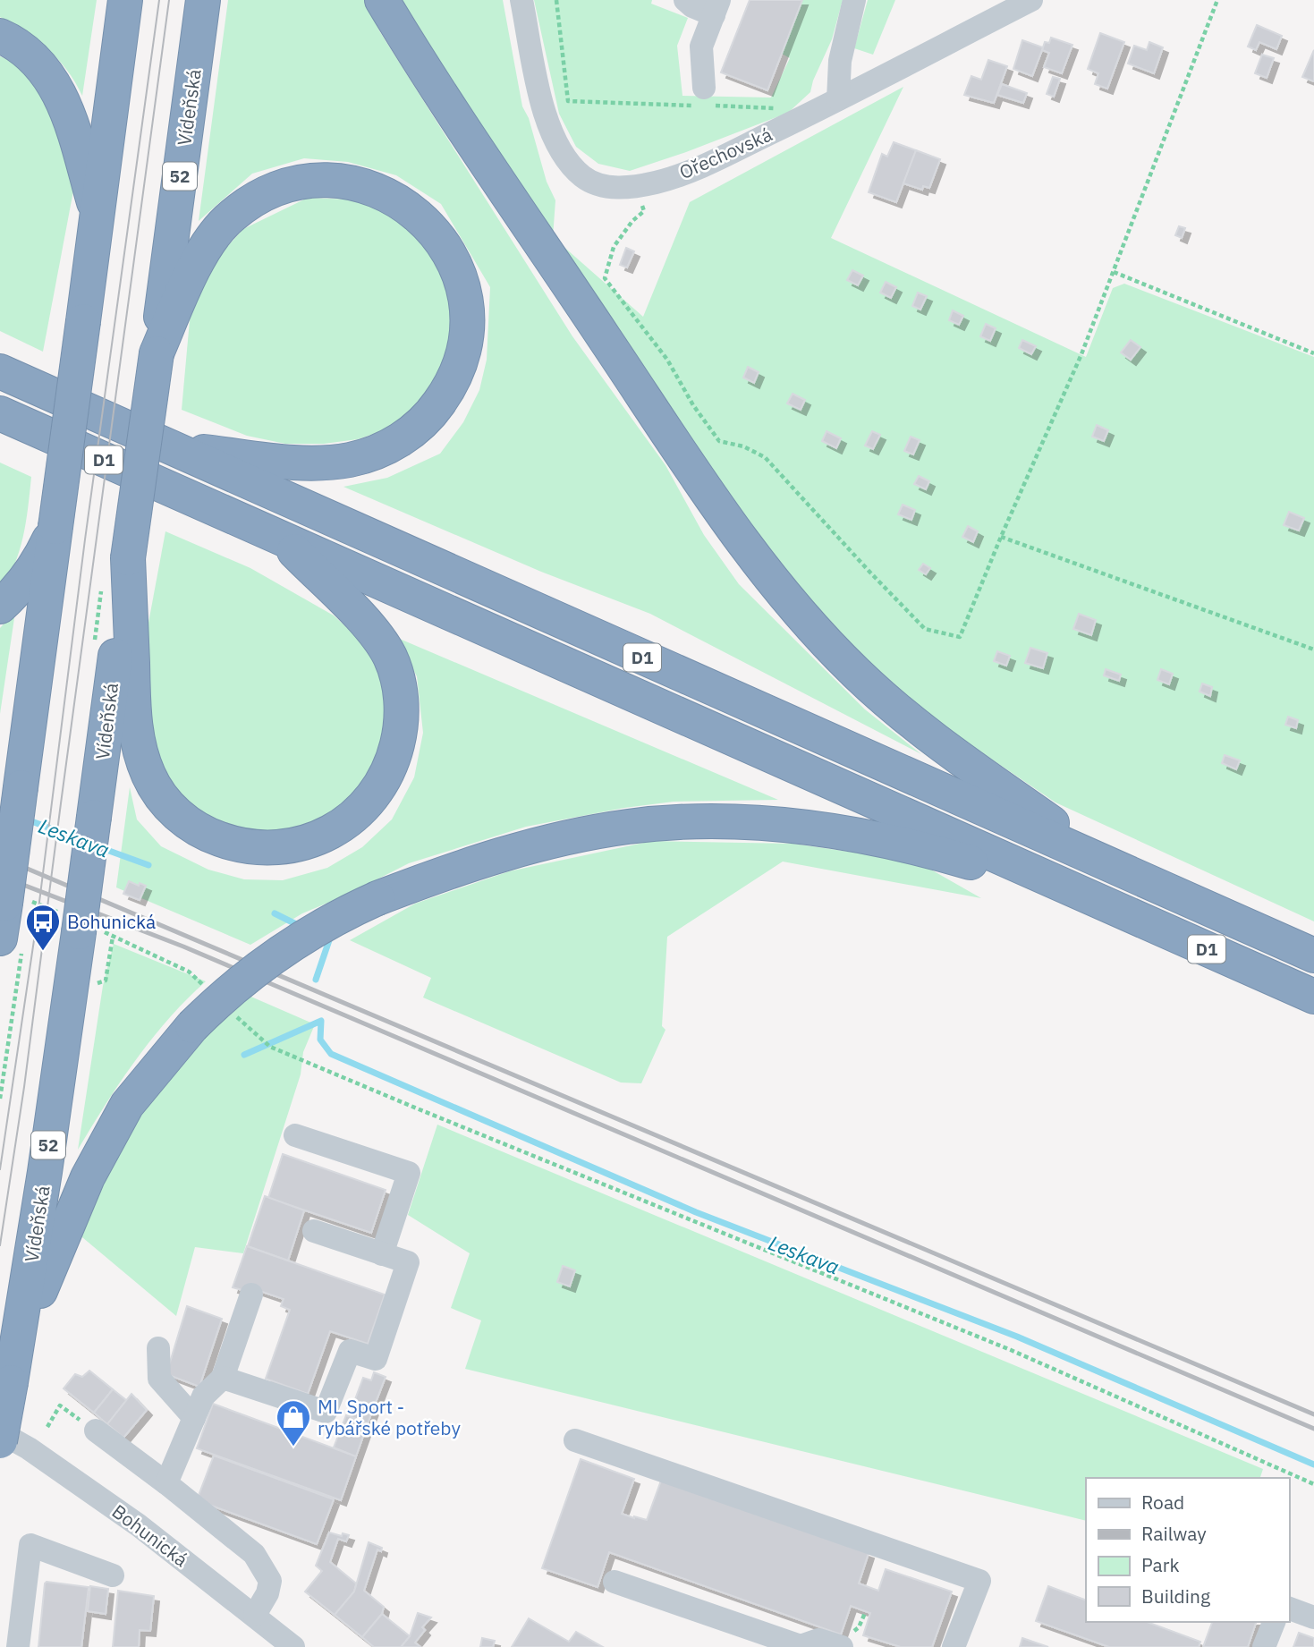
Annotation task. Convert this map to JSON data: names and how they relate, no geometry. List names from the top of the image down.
{
  "streets": {
    "highway": ["Vídeňská", "52", "D1"],
    "street": ["Ořechovská", "Bohunická"]
  },
  "water": ["Leskava"],
  "places": {
    "bus stop": ["Bohunická"],
    "shop": ["ML Sport - rybářské potřeby"]
  },
  "legend": [
    "Road",
    "Railway",
    "Park",
    "Building"
  ]
}
